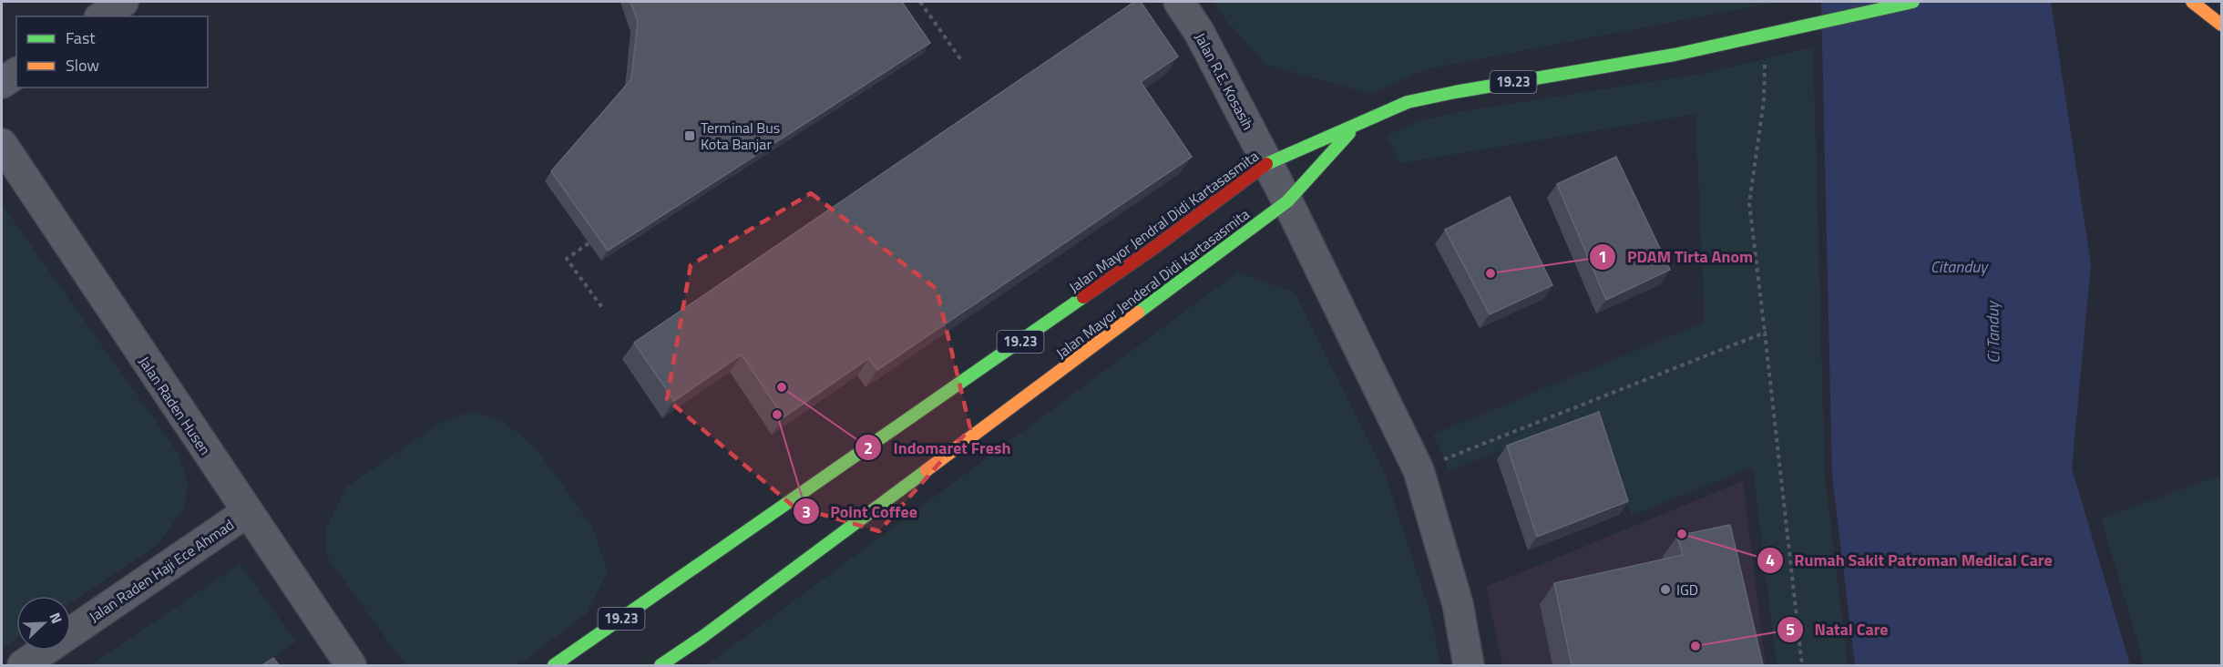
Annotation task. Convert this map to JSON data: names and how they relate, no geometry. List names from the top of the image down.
{
  "streets": {
    "main road": ["19.23", "Jalan Mayor Jendral Didi Kartasasmita", "Jalan Mayor Jenderal Didi Kartasasmita"],
    "street": ["Jalan R.E. Kosasih", "Jalan Raden Husen", "Jalan Raden Haji Ece Ahmad"]
  },
  "crossings": [
    ["Jalan R.E. Kosasih", "Jalan Mayor Jendral Didi Kartasasmita"],
    ["Jalan R.E. Kosasih", "Jalan Mayor Jenderal Didi Kartasasmita"],
    ["Jalan Mayor Jendral Didi Kartasasmita", "Jalan Mayor Jenderal Didi Kartasasmita"],
    ["Jalan Raden Husen", "Jalan Raden Haji Ece Ahmad"]
  ],
  "water": ["Citanduy", "Ci Tanduy"],
  "places": {
    "transit": ["Terminal Bus Kota Banjar"],
    "other": [
      "PDAM Tirta Anom",
      "Indomaret Fresh",
      "Point Coffee",
      "Rumah Sakit Patroman Medical Care",
      "IGD",
      "Natal Care"
    ]
  },
  "legend": ["Fast", "Slow"],
  "north": "top right"
}
